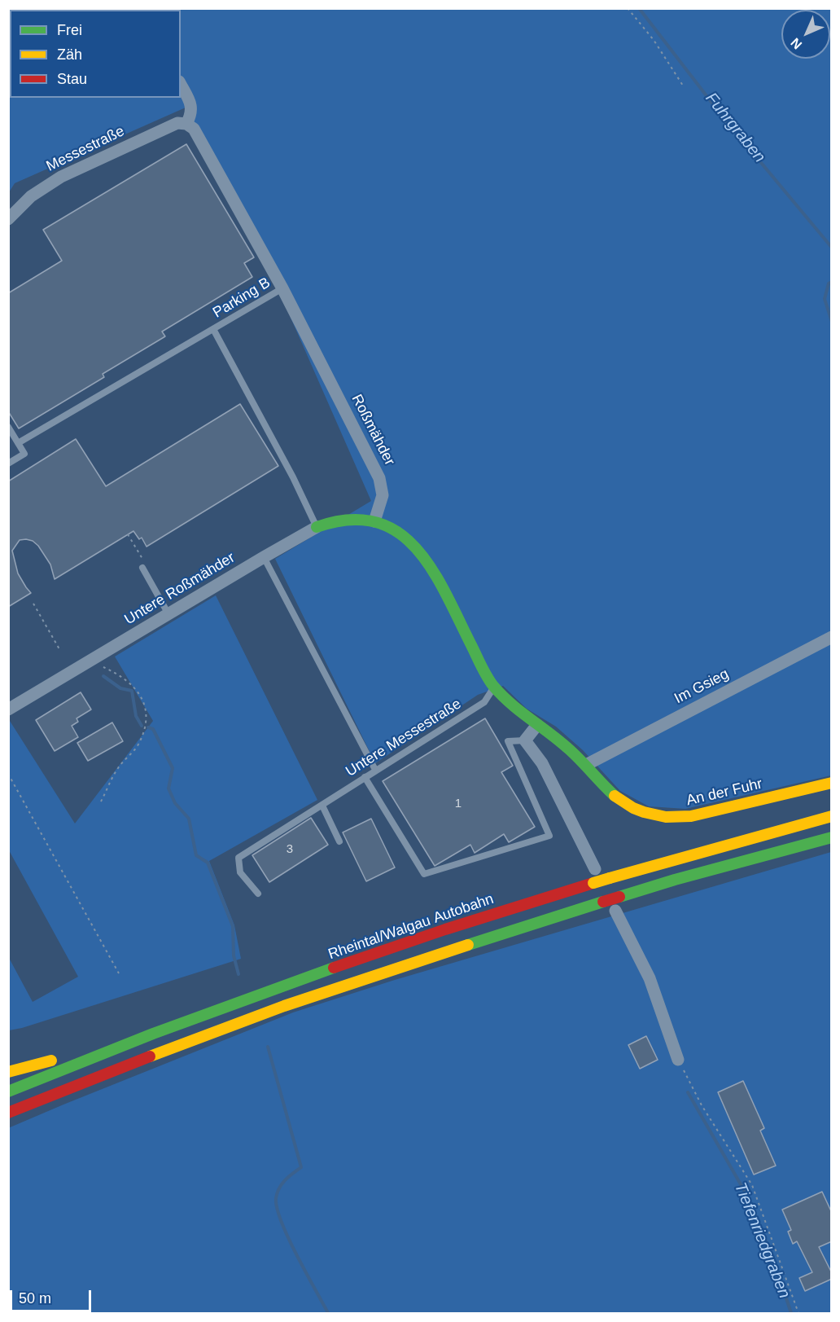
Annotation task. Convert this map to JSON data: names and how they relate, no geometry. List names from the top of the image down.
{
  "streets": {
    "main road": ["Untere Roßmähder", "An der Fuhr", "Rheintal/Walgau Autobahn"],
    "street": ["Messestraße", "Roßmähder", "Im Gsieg"],
    "lane": ["Parking B", "Untere Messestraße"]
  },
  "crossings": [
    ["Messestraße", "Roßmähder"],
    ["Parking B", "Roßmähder"],
    ["Roßmähder", "Untere Roßmähder"],
    ["Im Gsieg", "An der Fuhr"]
  ],
  "water": ["Fuhrgraben", "Tiefenriedgraben"],
  "house_numbers": ["1", "3"],
  "legend": ["Frei", "Zäh", "Stau"],
  "scale_bar": "50 m",
  "north": "bottom left"
}
